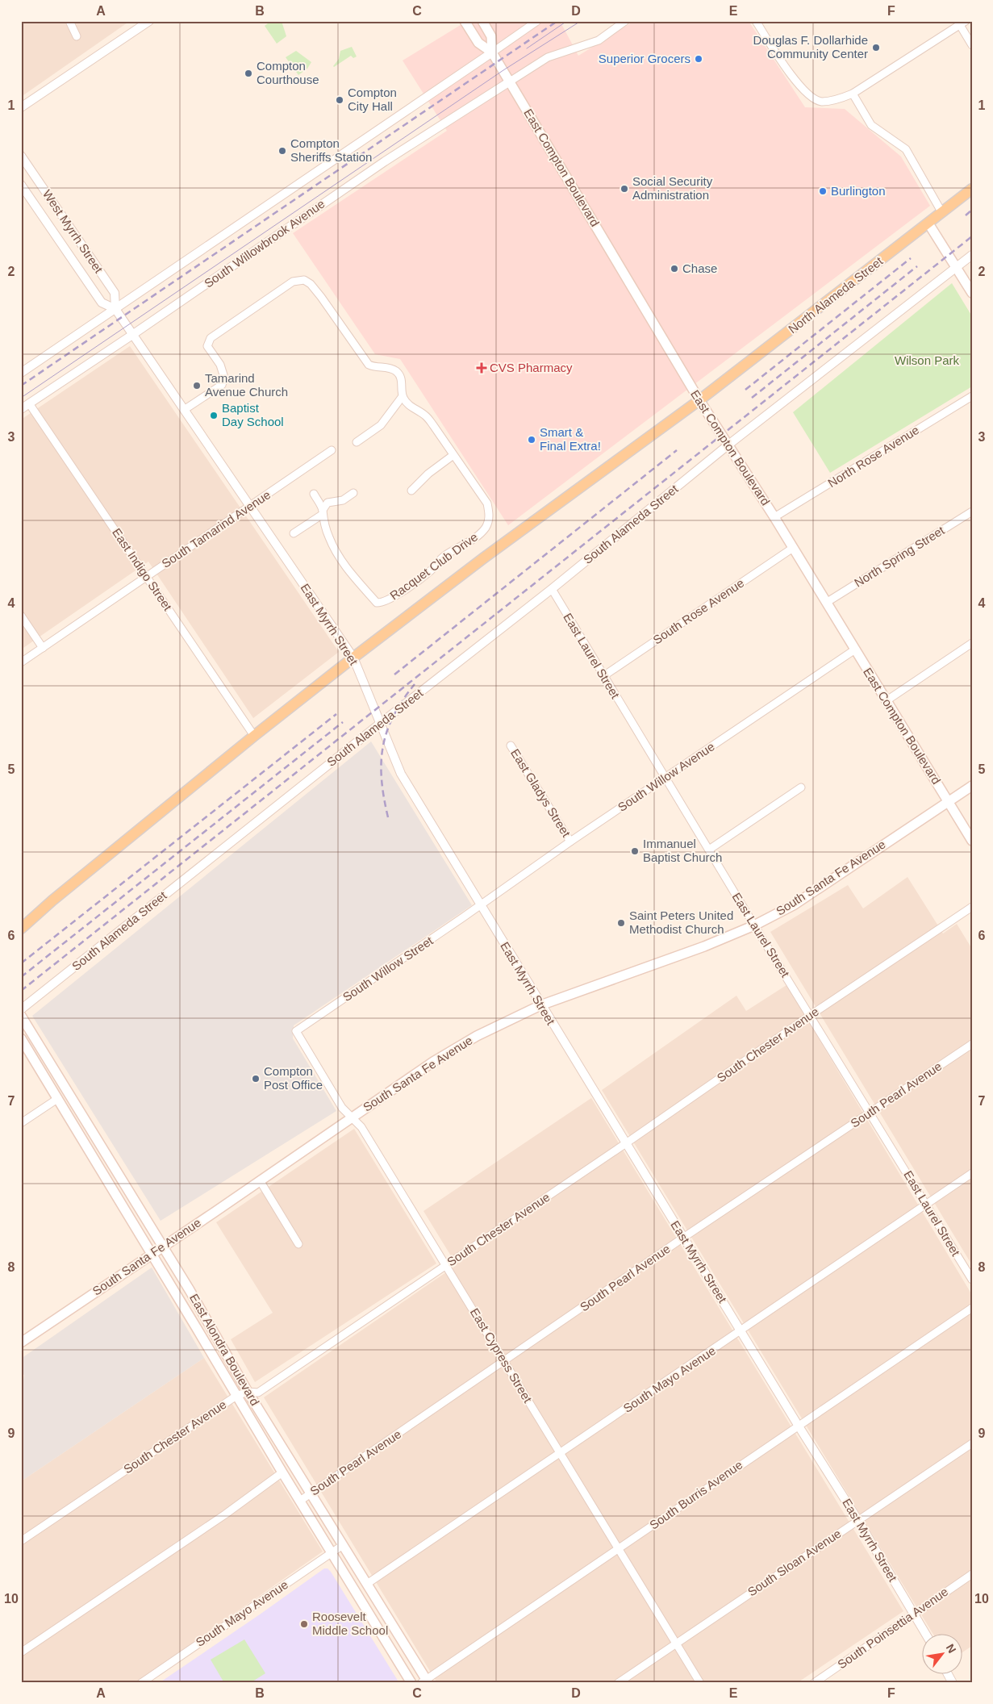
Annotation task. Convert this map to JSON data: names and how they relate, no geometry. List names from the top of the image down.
{
  "streets": {
    "main road": [
      "East Compton Boulevard",
      "North Alameda Street",
      "South Santa Fe Avenue",
      "East Alondra Boulevard"
    ],
    "street": [
      "West Myrrh Street",
      "South Willowbrook Avenue",
      "North Rose Avenue",
      "South Alameda Street",
      "South Tamarind Avenue",
      "North Spring Street",
      "Racquet Club Drive",
      "East Indigo Street",
      "South Rose Avenue",
      "East Myrrh Street",
      "East Laurel Street",
      "South Willow Avenue",
      "East Gladys Street",
      "South Willow Street",
      "South Chester Avenue",
      "South Pearl Avenue",
      "East Cypress Street",
      "South Mayo Avenue",
      "South Burris Avenue",
      "South Sloan Avenue",
      "South Poinsettia Avenue"
    ]
  },
  "crossings": [
    ["East Compton Boulevard", "South Willowbrook Avenue"],
    ["East Compton Boulevard", "North Alameda Street"],
    ["East Compton Boulevard", "North Rose Avenue"],
    ["East Compton Boulevard", "South Alameda Street"],
    ["East Compton Boulevard", "North Spring Street"],
    ["East Compton Boulevard", "South Rose Avenue"],
    ["East Compton Boulevard", "South Willow Avenue"],
    ["East Compton Boulevard", "South Santa Fe Avenue"],
    ["West Myrrh Street", "East Myrrh Street"],
    ["South Willowbrook Avenue", "East Indigo Street"],
    ["South Willowbrook Avenue", "East Myrrh Street"],
    ["South Alameda Street", "East Myrrh Street"],
    ["South Alameda Street", "East Laurel Street"],
    ["South Tamarind Avenue", "East Indigo Street"],
    ["South Tamarind Avenue", "East Myrrh Street"],
    ["South Rose Avenue", "East Laurel Street"],
    ["East Myrrh Street", "South Willow Avenue"],
    ["East Myrrh Street", "South Santa Fe Avenue"],
    ["East Myrrh Street", "South Willow Street"],
    ["East Myrrh Street", "South Chester Avenue"],
    ["East Myrrh Street", "South Pearl Avenue"],
    ["East Myrrh Street", "South Mayo Avenue"],
    ["East Myrrh Street", "South Burris Avenue"],
    ["East Myrrh Street", "South Sloan Avenue"],
    ["East Myrrh Street", "South Poinsettia Avenue"],
    ["East Laurel Street", "South Willow Avenue"],
    ["East Laurel Street", "South Santa Fe Avenue"],
    ["East Laurel Street", "South Chester Avenue"],
    ["East Laurel Street", "South Pearl Avenue"],
    ["East Laurel Street", "South Mayo Avenue"],
    ["South Willow Avenue", "East Gladys Street"],
    ["South Willow Avenue", "South Willow Street"],
    ["South Santa Fe Avenue", "East Alondra Boulevard"],
    ["South Santa Fe Avenue", "East Cypress Street"],
    ["South Willow Street", "East Cypress Street"],
    ["South Chester Avenue", "East Alondra Boulevard"],
    ["South Chester Avenue", "East Cypress Street"],
    ["South Pearl Avenue", "East Alondra Boulevard"],
    ["South Pearl Avenue", "East Cypress Street"],
    ["East Alondra Boulevard", "South Mayo Avenue"],
    ["East Alondra Boulevard", "South Burris Avenue"],
    ["East Cypress Street", "South Mayo Avenue"],
    ["East Cypress Street", "South Burris Avenue"],
    ["East Cypress Street", "South Sloan Avenue"]
  ],
  "parks": ["Wilson Park"],
  "places": {
    "other": [
      "Douglas F. Dollarhide Community Center",
      "Superior Grocers",
      "Compton Courthouse",
      "Compton City Hall",
      "Compton Sheriffs Station",
      "Social Security Administration",
      "Burlington",
      "Chase",
      "Tamarind Avenue Church",
      "Baptist Day School",
      "Smart & Final Extra!",
      "Immanuel Baptist Church",
      "Saint Peters United Methodist Church",
      "Compton Post Office",
      "Roosevelt Middle School"
    ],
    "health": ["CVS Pharmacy"]
  },
  "north": "top right",
  "grid": {
    "columns": [
      "A",
      "B",
      "C",
      "D",
      "E",
      "F"
    ],
    "rows": [
      "1",
      "2",
      "3",
      "4",
      "5",
      "6",
      "7",
      "8",
      "9",
      "10"
    ]
  }
}
